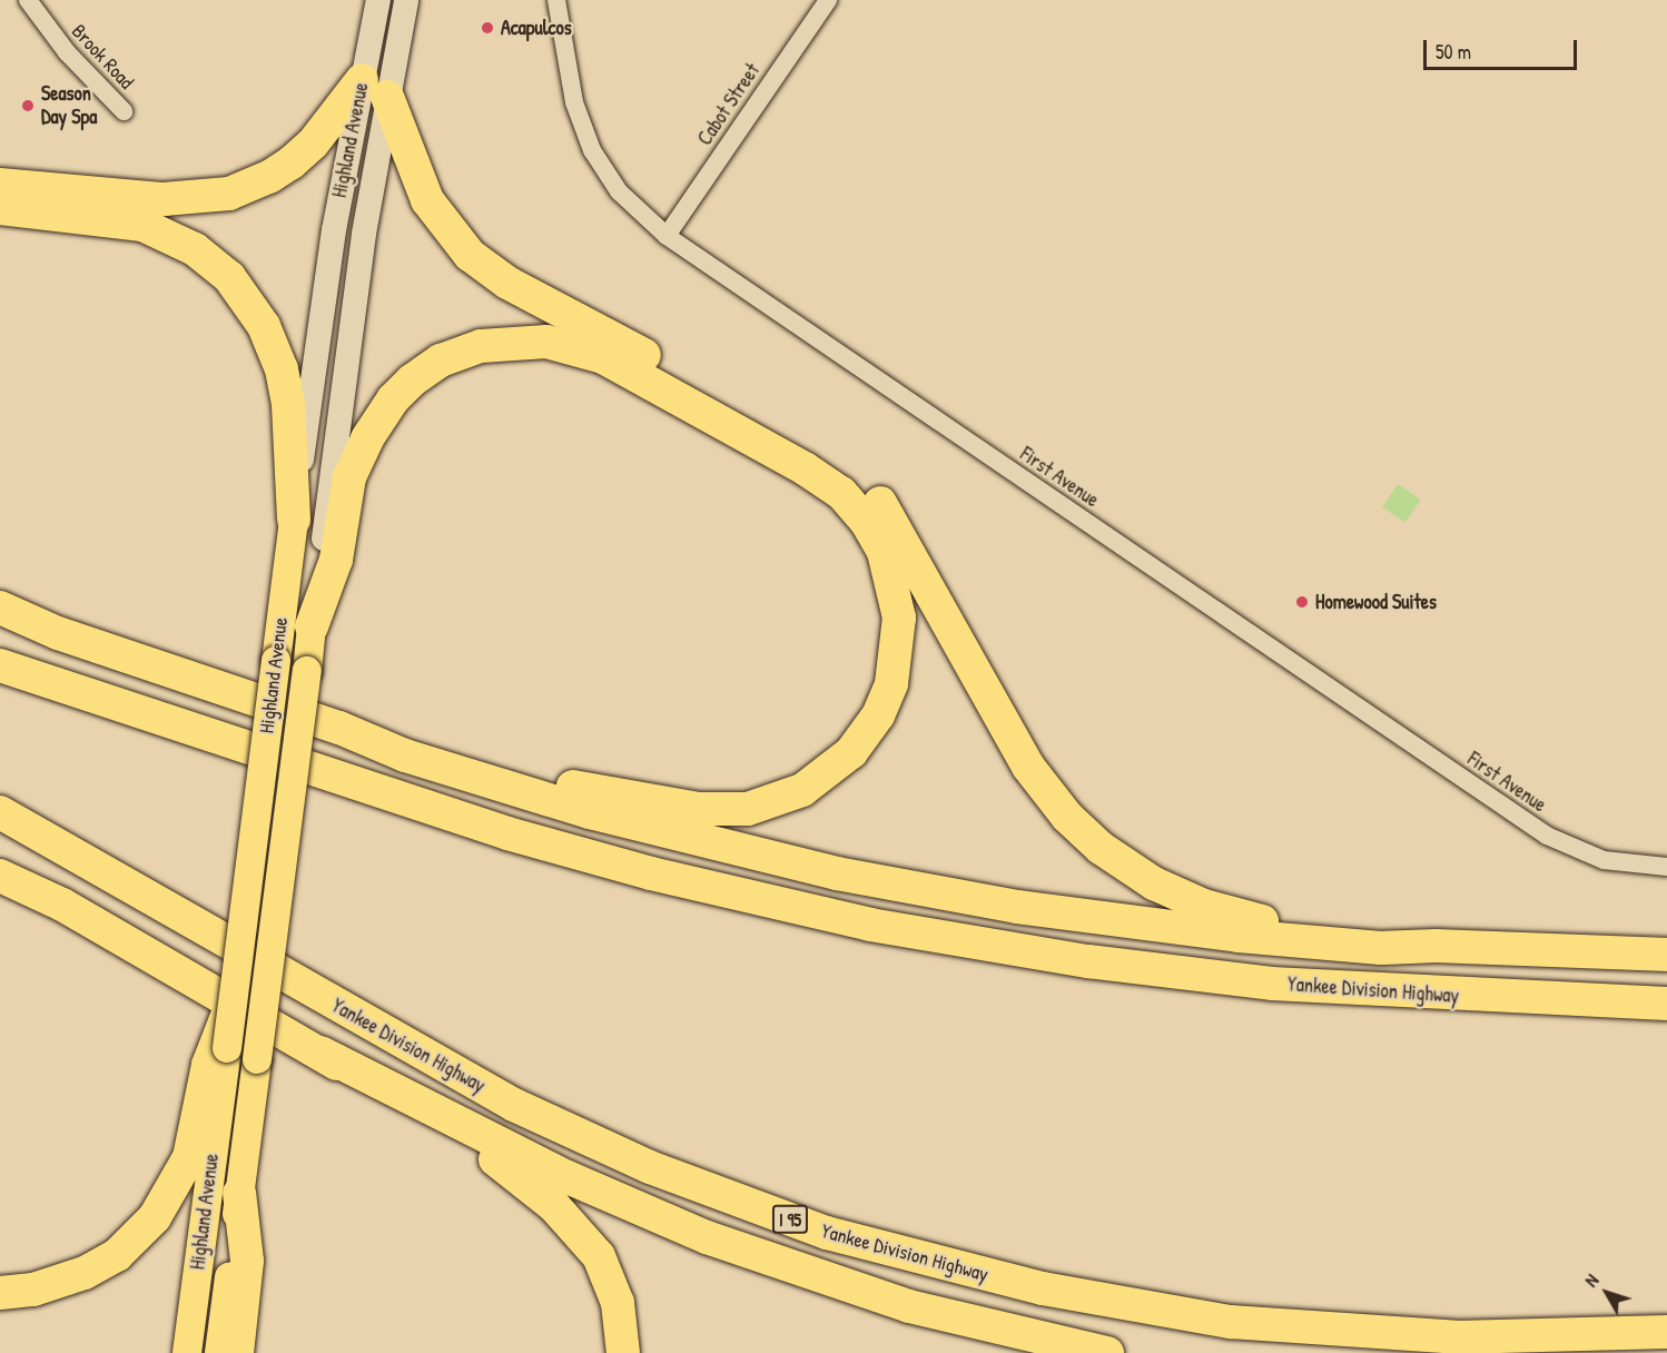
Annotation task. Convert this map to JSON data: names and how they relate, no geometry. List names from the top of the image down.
{
  "streets": {
    "highway": ["Yankee Division Highway", "I 95"],
    "main road": ["Highland Avenue"],
    "street": ["Brook Road", "Cabot Street", "First Avenue"]
  },
  "crossings": [
    ["Cabot Street", "First Avenue"]
  ],
  "places": ["Acapulcos", "Season Day Spa", "Homewood Suites"],
  "scale_bar": "50 m",
  "north": "top left"
}
